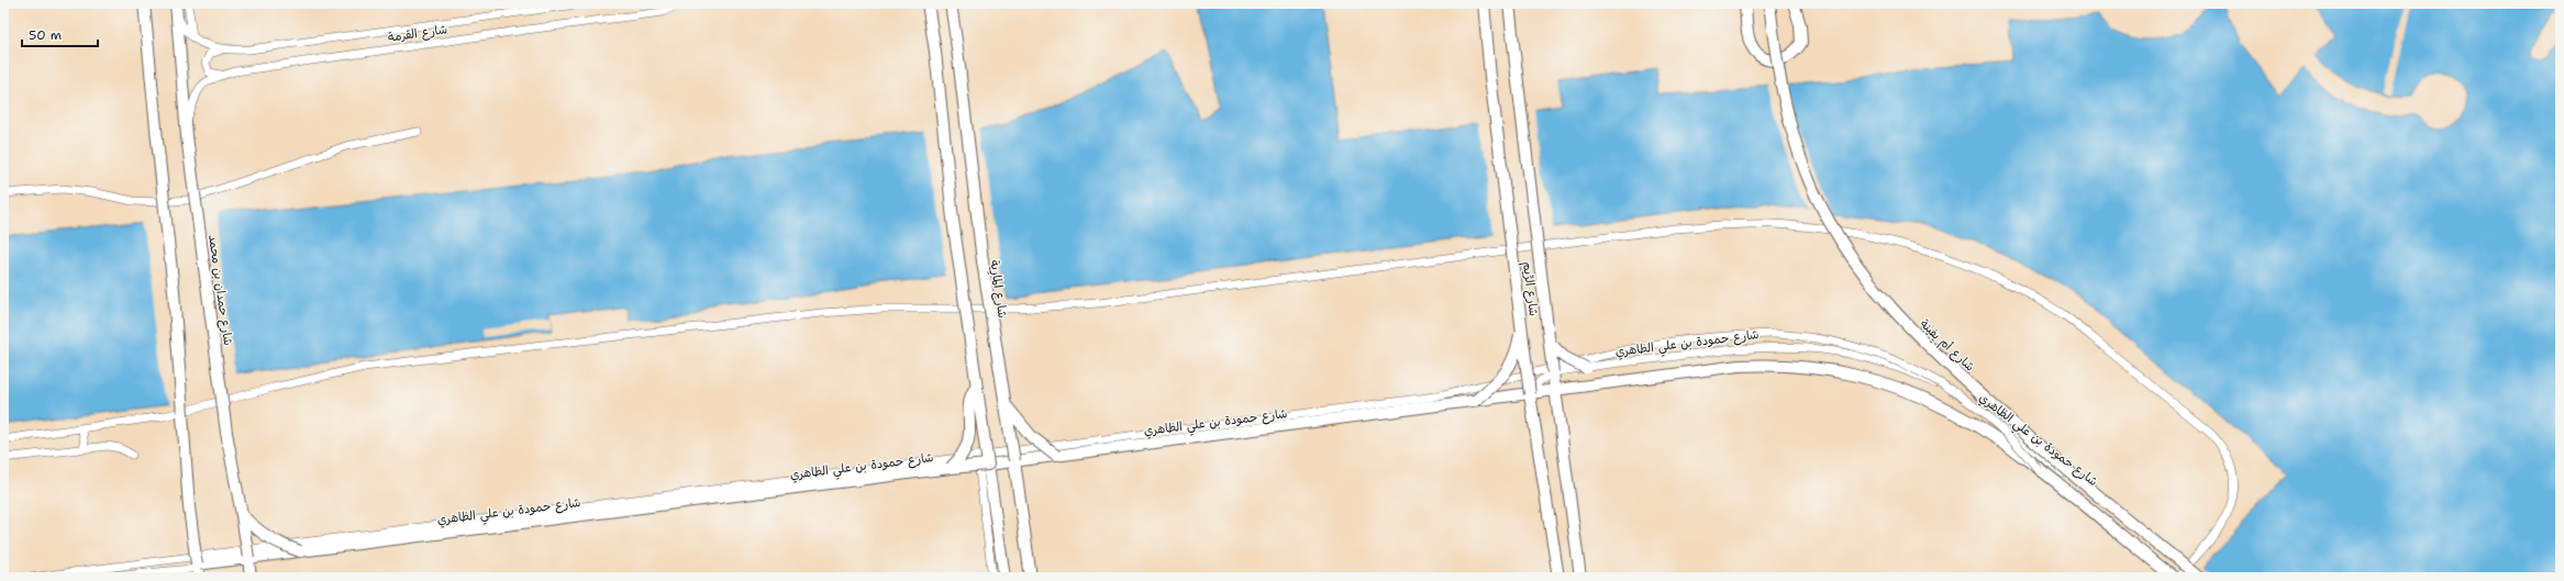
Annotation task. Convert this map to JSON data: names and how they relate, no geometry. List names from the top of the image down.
{
  "streets": {
    "main road": [
      "شارع المارِية",
      "شارع الرِّيم",
      "شارع حمدان بن محمد",
      "شارع حمودة بن علي الظاهري",
      "شارع أم يِفينة"
    ],
    "street": ["شارع القرمة"]
  },
  "crossings": [
    ["شارع القرمة", "شارع حمدان بن محمد"],
    ["شارع المارِية", "شارع حمودة بن علي الظاهري"],
    ["شارع الرِّيم", "شارع حمودة بن علي الظاهري"],
    ["شارع حمدان بن محمد", "شارع حمودة بن علي الظاهري"]
  ],
  "scale_bar": "50 m"
}
